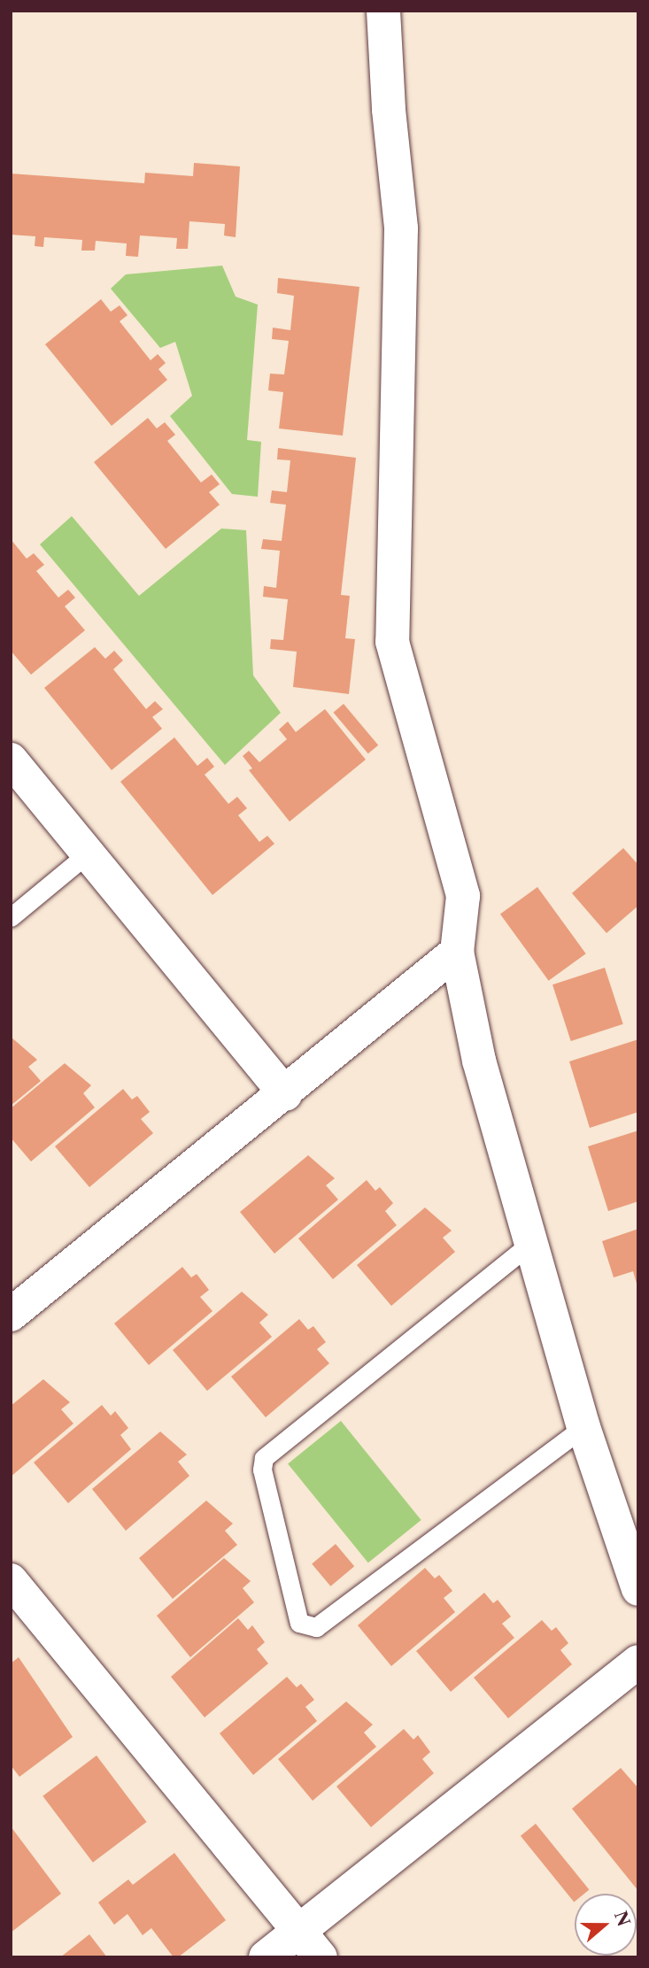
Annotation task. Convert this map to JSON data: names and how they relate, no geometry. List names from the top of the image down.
{
  "north": "right"
}
